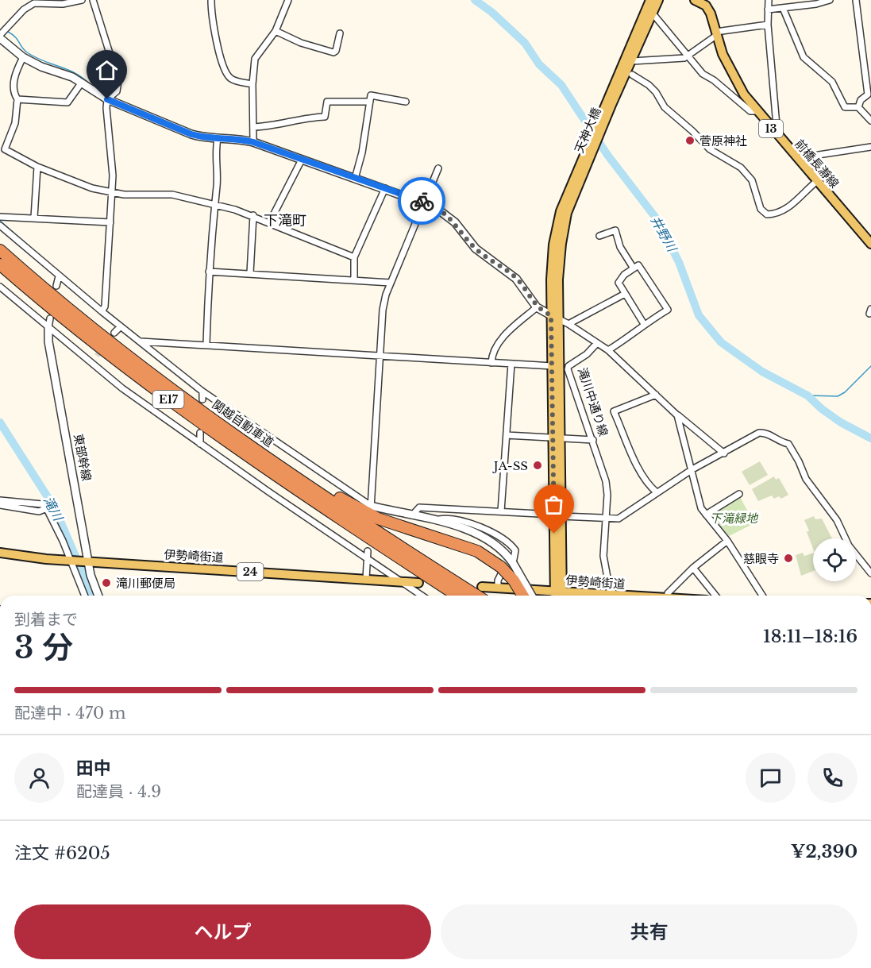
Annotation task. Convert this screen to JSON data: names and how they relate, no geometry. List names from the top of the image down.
{
  "streets": {
    "highway": ["E17", "関越自動車道"],
    "main road": [
      "13",
      "天神大橋",
      "前橋長瀞線",
      "伊勢崎街道",
      "24"
    ],
    "street": ["滝川中通り線", "東部幹線"]
  },
  "crossings": [
    ["東部幹線", "伊勢崎街道"]
  ],
  "districts": ["下滝町"],
  "water": ["井野川", "滝川"],
  "parks": ["下滝緑地"],
  "places": [
    "菅原神社",
    "JA-SS",
    "慈眼寺",
    "滝川郵便局"
  ],
  "page": {
    "heading": ["3 分", "到着まで", "18:11–18:16"],
    "panel": [
      "田中",
      "配達員 · 4.9",
      "注文 #6205",
      "¥2,390"
    ],
    "bar": "配達中 · 470 m",
    "buttons": ["ヘルプ", "共有"]
  }
}
